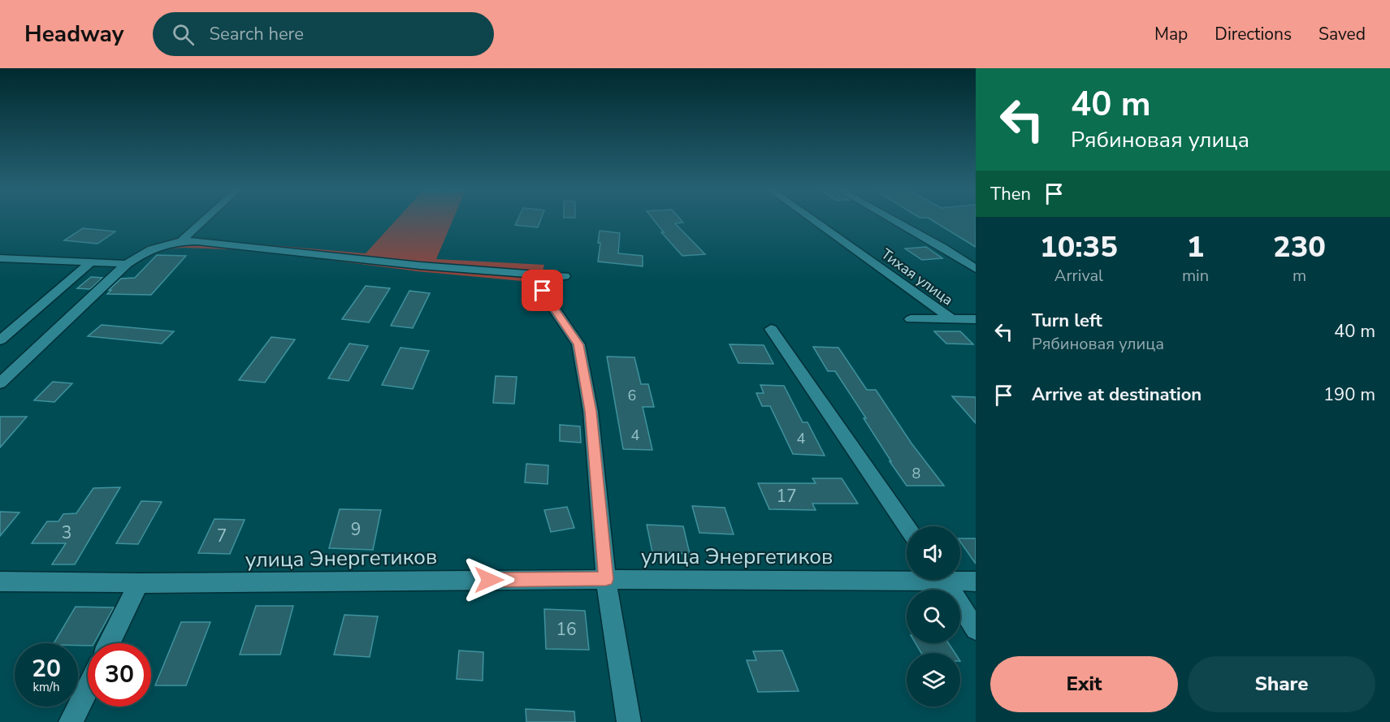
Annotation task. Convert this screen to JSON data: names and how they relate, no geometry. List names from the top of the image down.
{
  "streets": {
    "street": ["Тихая улица", "улица Энергетиков"]
  },
  "house_numbers": [
    "6",
    "4",
    "4",
    "8",
    "17",
    "9",
    "3",
    "7",
    "16"
  ],
  "page": {
    "header": "Headway",
    "search": "Search here",
    "nav": ["Map", "Directions", "Saved"],
    "turn": ["40 m", "Рябиновая улица"],
    "then": "Then",
    "eta": [
      "10:35",
      "Arrival",
      "1",
      "min",
      "230",
      "m"
    ],
    "list": [
      {
        "name": "Turn left",
        "note": "Рябиновая улица",
        "value": "40 m"
      },
      {
        "name": "Arrive at destination",
        "value": "190 m"
      }
    ],
    "speed": "20 km/h",
    "limit": "30",
    "buttons": ["Exit", "Share"]
  }
}
